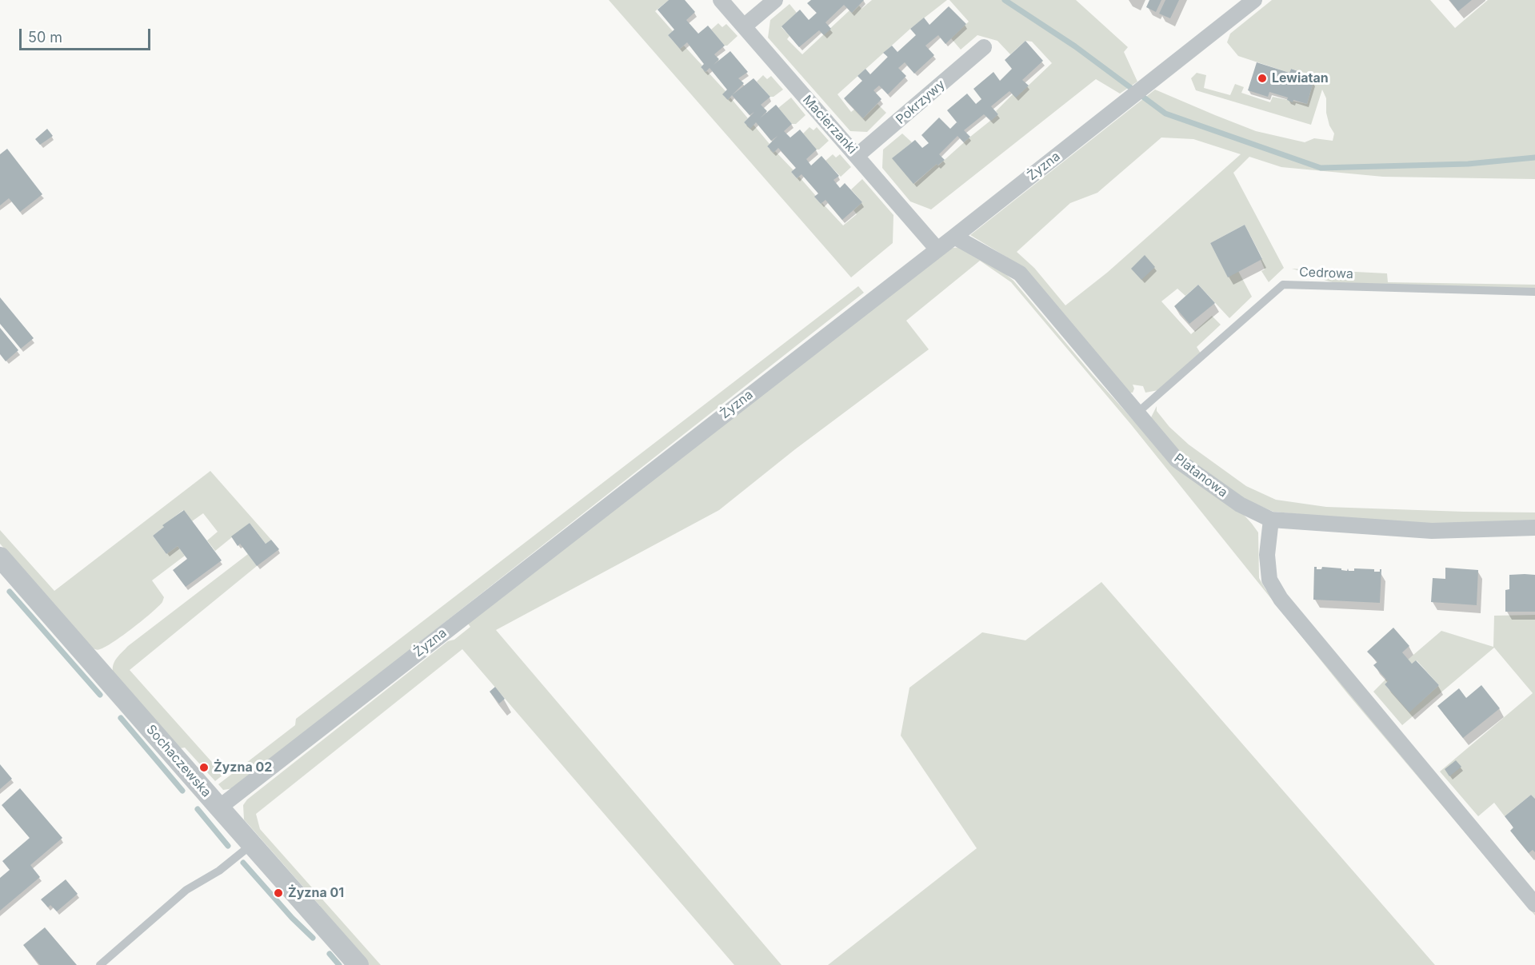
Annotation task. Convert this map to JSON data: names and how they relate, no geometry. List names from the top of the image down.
{
  "streets": {
    "street": [
      "Pokrzywy",
      "Macierzanki",
      "Żyzna",
      "Platanowa",
      "Sochaczewska"
    ],
    "lane": ["Cedrowa"]
  },
  "crossings": [
    ["Pokrzywy", "Macierzanki"],
    ["Macierzanki", "Żyzna"],
    ["Żyzna", "Platanowa"],
    ["Żyzna", "Sochaczewska"],
    ["Cedrowa", "Platanowa"]
  ],
  "places": ["Lewiatan", "Żyzna 02", "Żyzna 01"],
  "scale_bar": "50 m"
}
